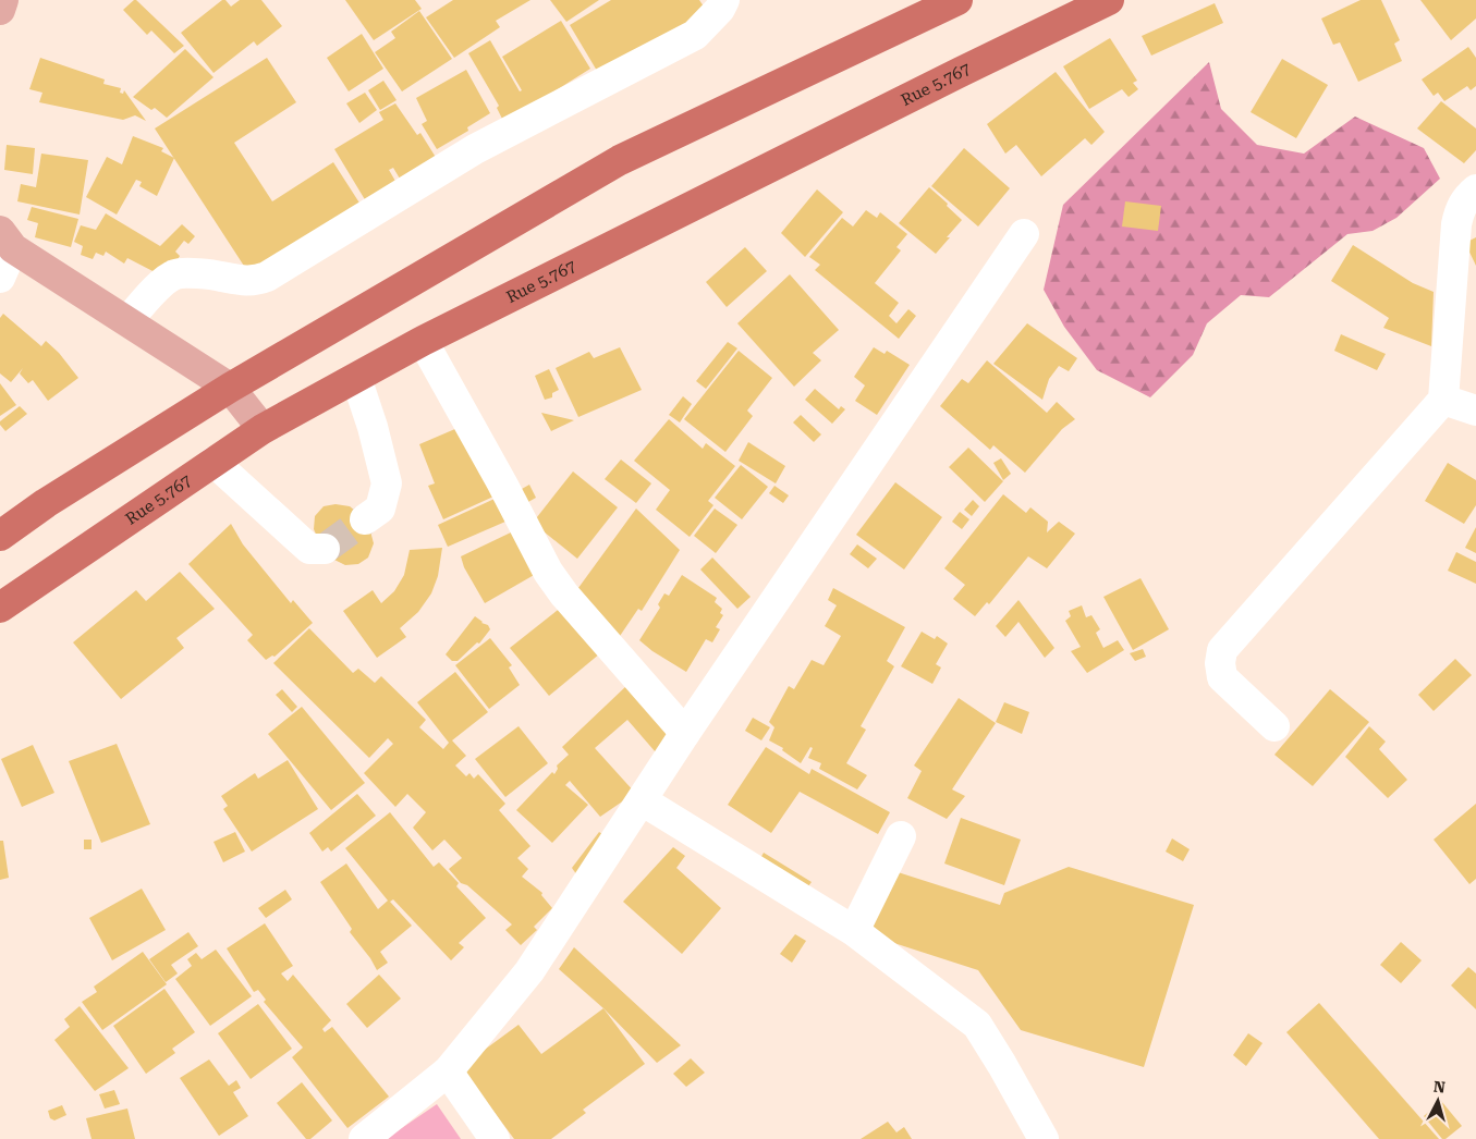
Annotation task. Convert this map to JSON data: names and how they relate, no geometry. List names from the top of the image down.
{
  "streets": {
    "highway": ["Rue 5.767"]
  },
  "north": "top"
}
